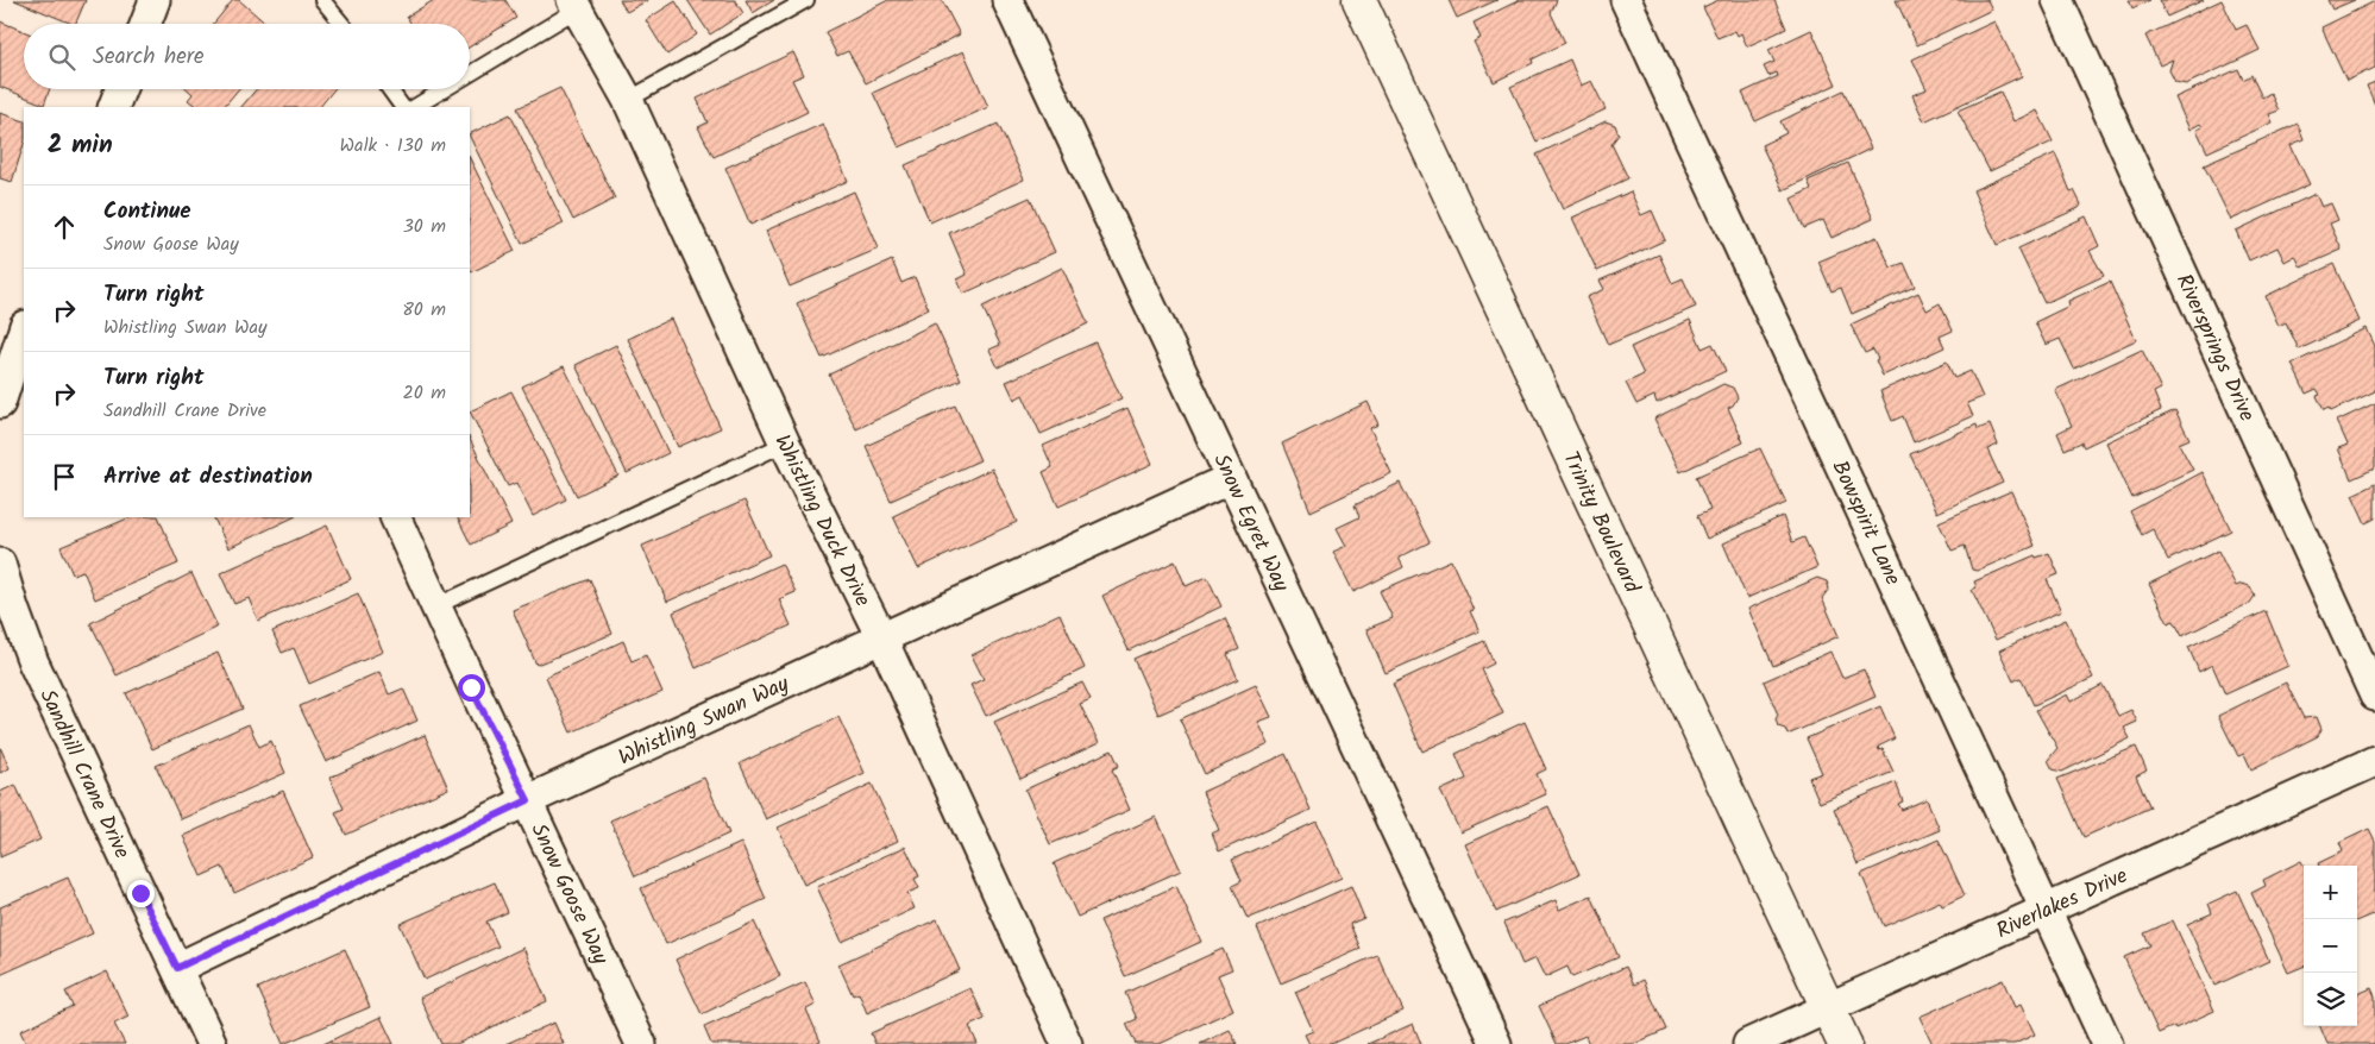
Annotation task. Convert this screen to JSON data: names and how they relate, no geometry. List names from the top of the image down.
{
  "streets": {
    "main road": ["Trinity Boulevard"],
    "street": [
      "Riversprings Drive",
      "Whistling Duck Drive",
      "Snow Egret Way",
      "Bowspirit Lane",
      "Whistling Swan Way",
      "Sandhill Crane Drive",
      "Snow Goose Way",
      "Riverlakes Drive"
    ]
  },
  "crossings": [
    ["Whistling Duck Drive", "Whistling Swan Way"],
    ["Snow Egret Way", "Whistling Swan Way"],
    ["Trinity Boulevard", "Riverlakes Drive"],
    ["Bowspirit Lane", "Riverlakes Drive"],
    ["Whistling Swan Way", "Sandhill Crane Drive"],
    ["Whistling Swan Way", "Snow Goose Way"]
  ],
  "page": {
    "search": "Search here",
    "heading": ["2 min", "Walk · 130 m"],
    "list": [
      ["Continue", "Snow Goose Way", "30 m"],
      ["Turn right", "Whistling Swan Way", "80 m"],
      ["Turn right", "Sandhill Crane Drive", "20 m"],
      "Arrive at destination"
    ],
    "map_buttons": ["+", "−"]
  }
}
